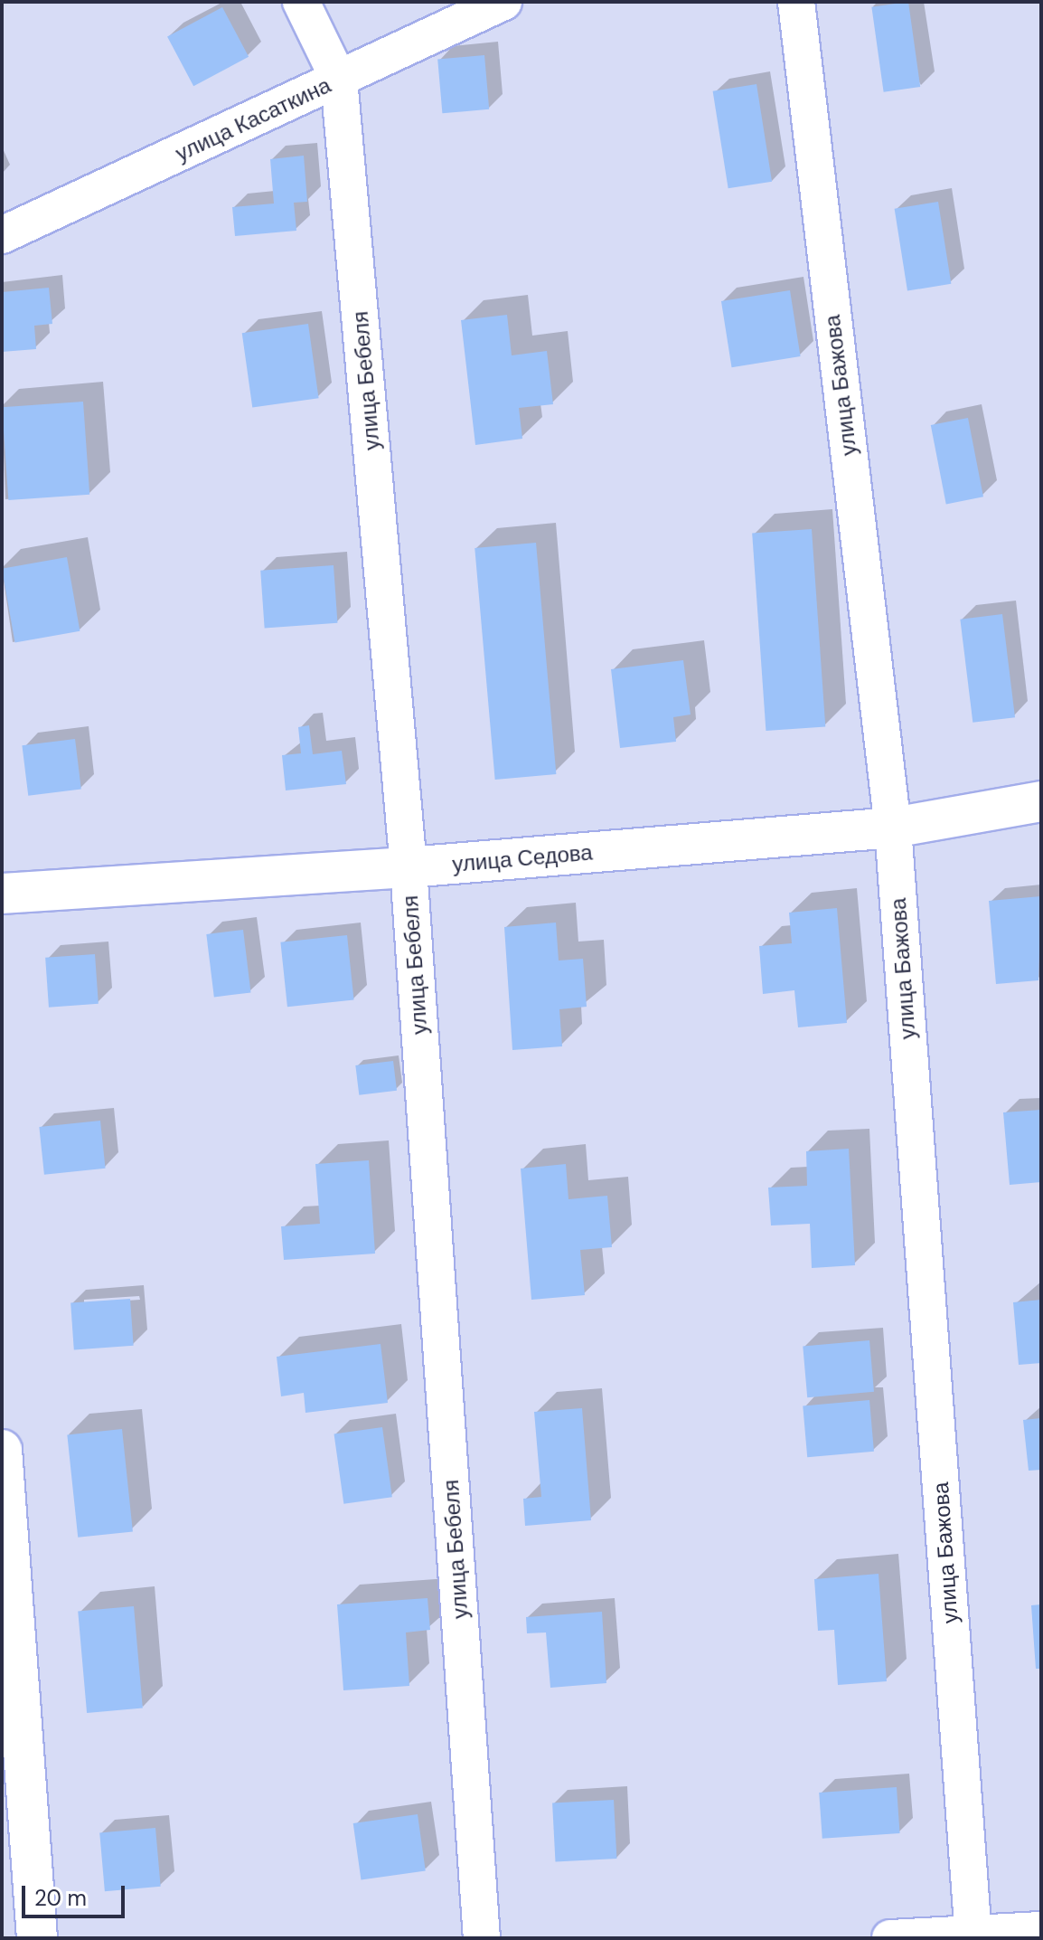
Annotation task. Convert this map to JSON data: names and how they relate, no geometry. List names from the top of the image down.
{
  "streets": {
    "street": [
      "улица Касаткина",
      "улица Бебеля",
      "улица Бажова",
      "улица Седова"
    ]
  },
  "crossings": [
    ["улица Касаткина", "улица Бебеля"],
    ["улица Бебеля", "улица Седова"],
    ["улица Бажова", "улица Седова"]
  ],
  "scale_bar": "20 m"
}
